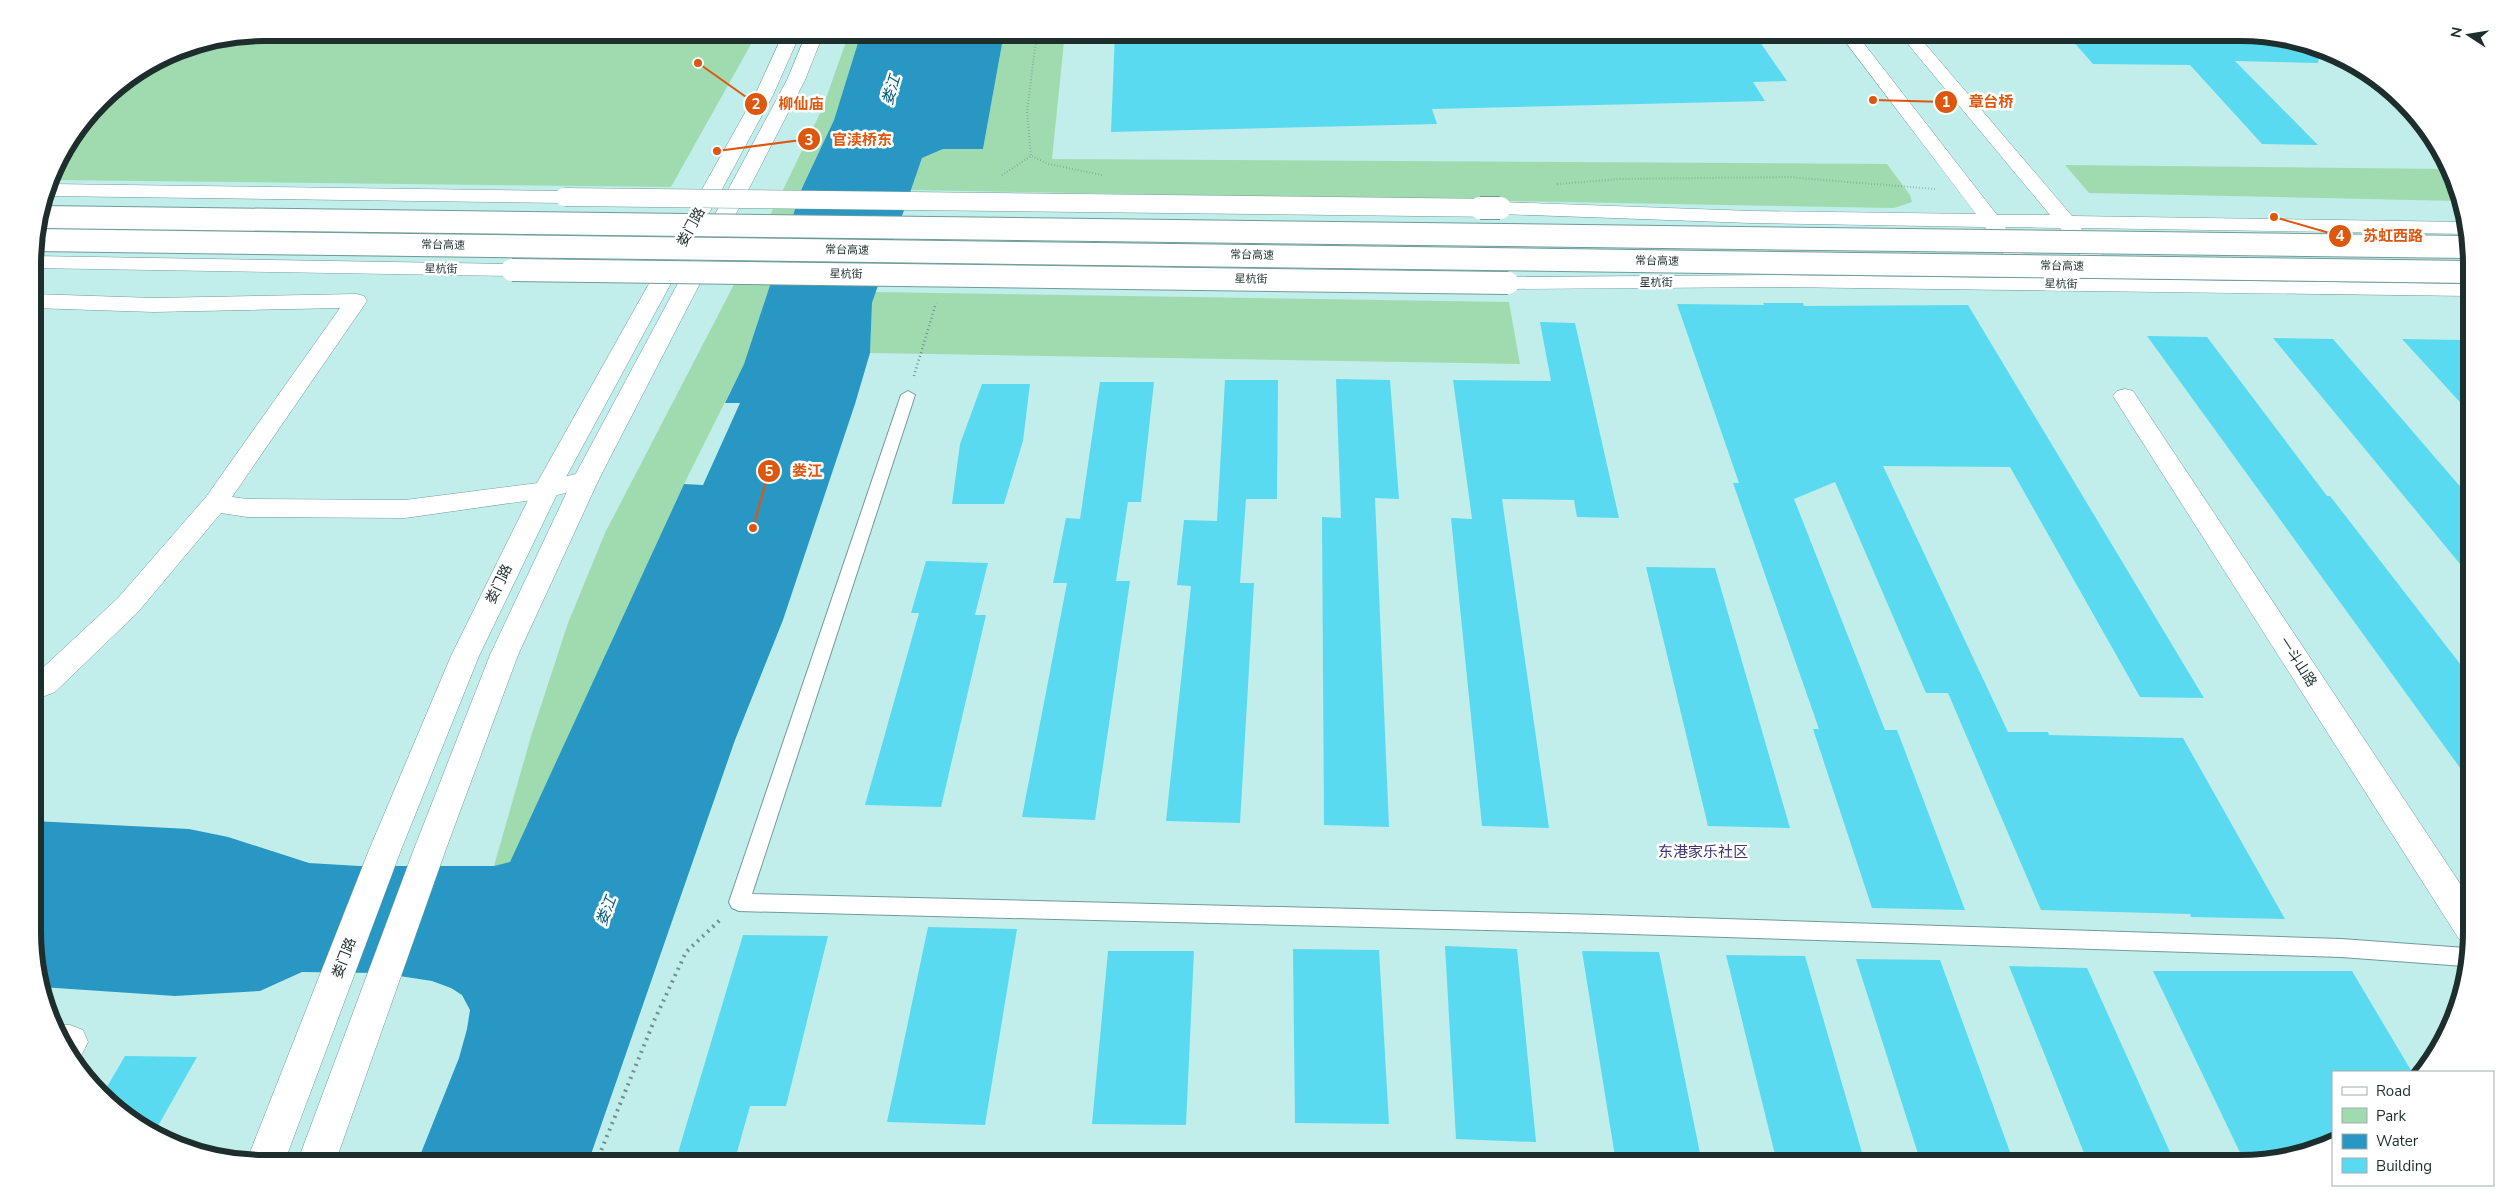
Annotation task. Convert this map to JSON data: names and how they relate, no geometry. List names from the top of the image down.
{
  "streets": {
    "main road": [
      "娄门路",
      "常台高速",
      "星杭街",
      "一斗山路"
    ]
  },
  "districts": ["东港家乐社区"],
  "water": ["娄江"],
  "places": [
    "柳仙庙",
    "章台桥",
    "官渎桥东",
    "苏虹西路",
    "娄江"
  ],
  "legend": [
    "Road",
    "Park",
    "Water",
    "Building"
  ],
  "north": "left"
}
